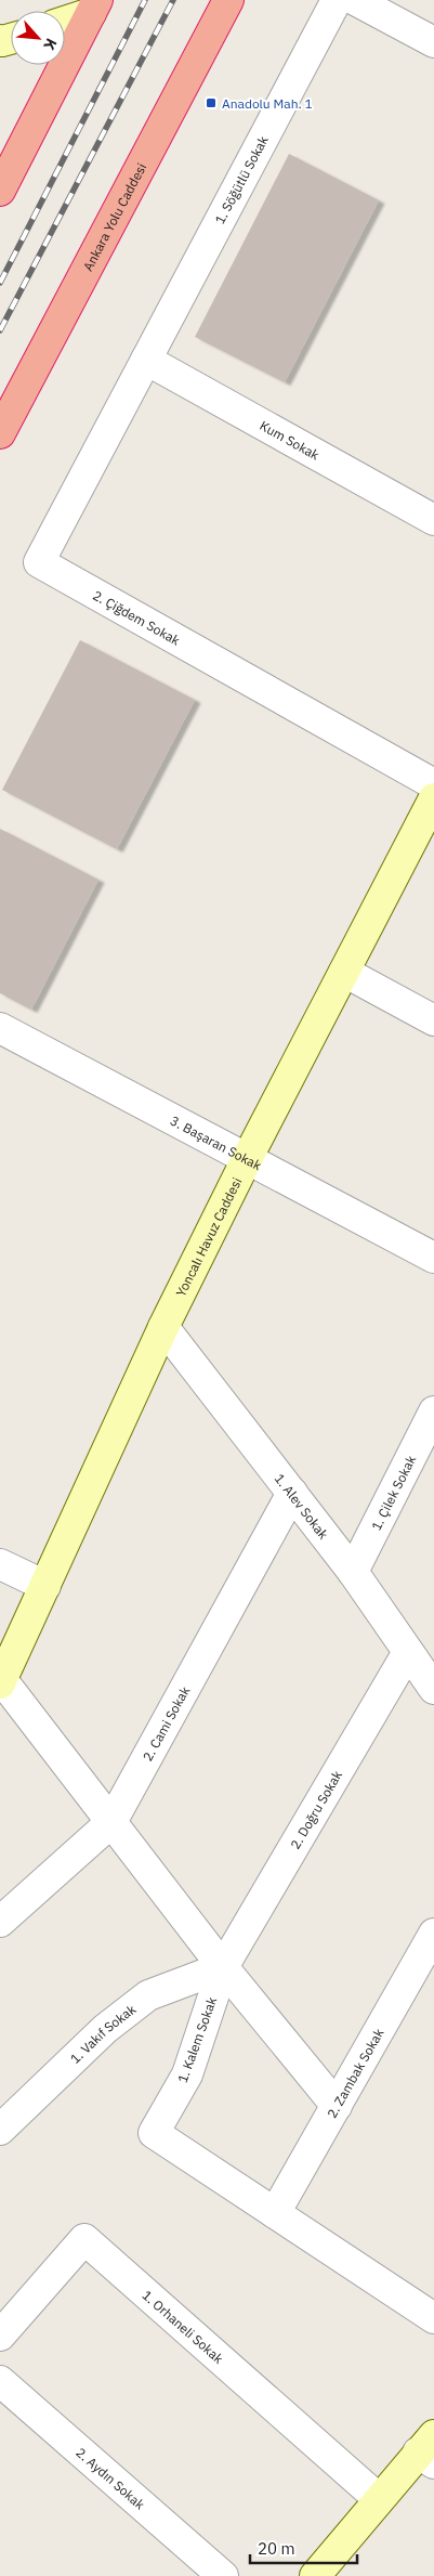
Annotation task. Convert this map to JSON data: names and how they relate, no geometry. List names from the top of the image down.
{
  "streets": {
    "highway": ["Ankara Yolu Caddesi"],
    "main road": ["Yoncalı Havuz Caddesi"],
    "street": [
      "1. Söğütlü Sokak",
      "Kum Sokak",
      "2. Çiğdem Sokak",
      "3. Başaran Sokak",
      "1. Çilek Sokak",
      "1. Alev Sokak",
      "2. Cami Sokak",
      "2. Doğru Sokak",
      "1. Vakıf Sokak",
      "1. Kalem Sokak",
      "2. Zambak Sokak",
      "1. Orhaneli Sokak",
      "2. Aydın Sokak"
    ]
  },
  "crossings": [
    ["1. Söğütlü Sokak", "Kum Sokak"],
    ["1. Söğütlü Sokak", "2. Çiğdem Sokak"],
    ["Kum Sokak", "2. Çiğdem Sokak"],
    ["3. Başaran Sokak", "Yoncalı Havuz Caddesi"],
    ["Yoncalı Havuz Caddesi", "1. Alev Sokak"],
    ["1. Çilek Sokak", "1. Alev Sokak"],
    ["1. Alev Sokak", "2. Cami Sokak"],
    ["1. Alev Sokak", "2. Doğru Sokak"],
    ["2. Doğru Sokak", "1. Vakıf Sokak"],
    ["2. Doğru Sokak", "1. Kalem Sokak"],
    ["1. Vakıf Sokak", "1. Kalem Sokak"],
    ["1. Kalem Sokak", "2. Zambak Sokak"]
  ],
  "places": {
    "transit": ["Anadolu Mah. 1"]
  },
  "scale_bar": "20 m",
  "north": "bottom right"
}
